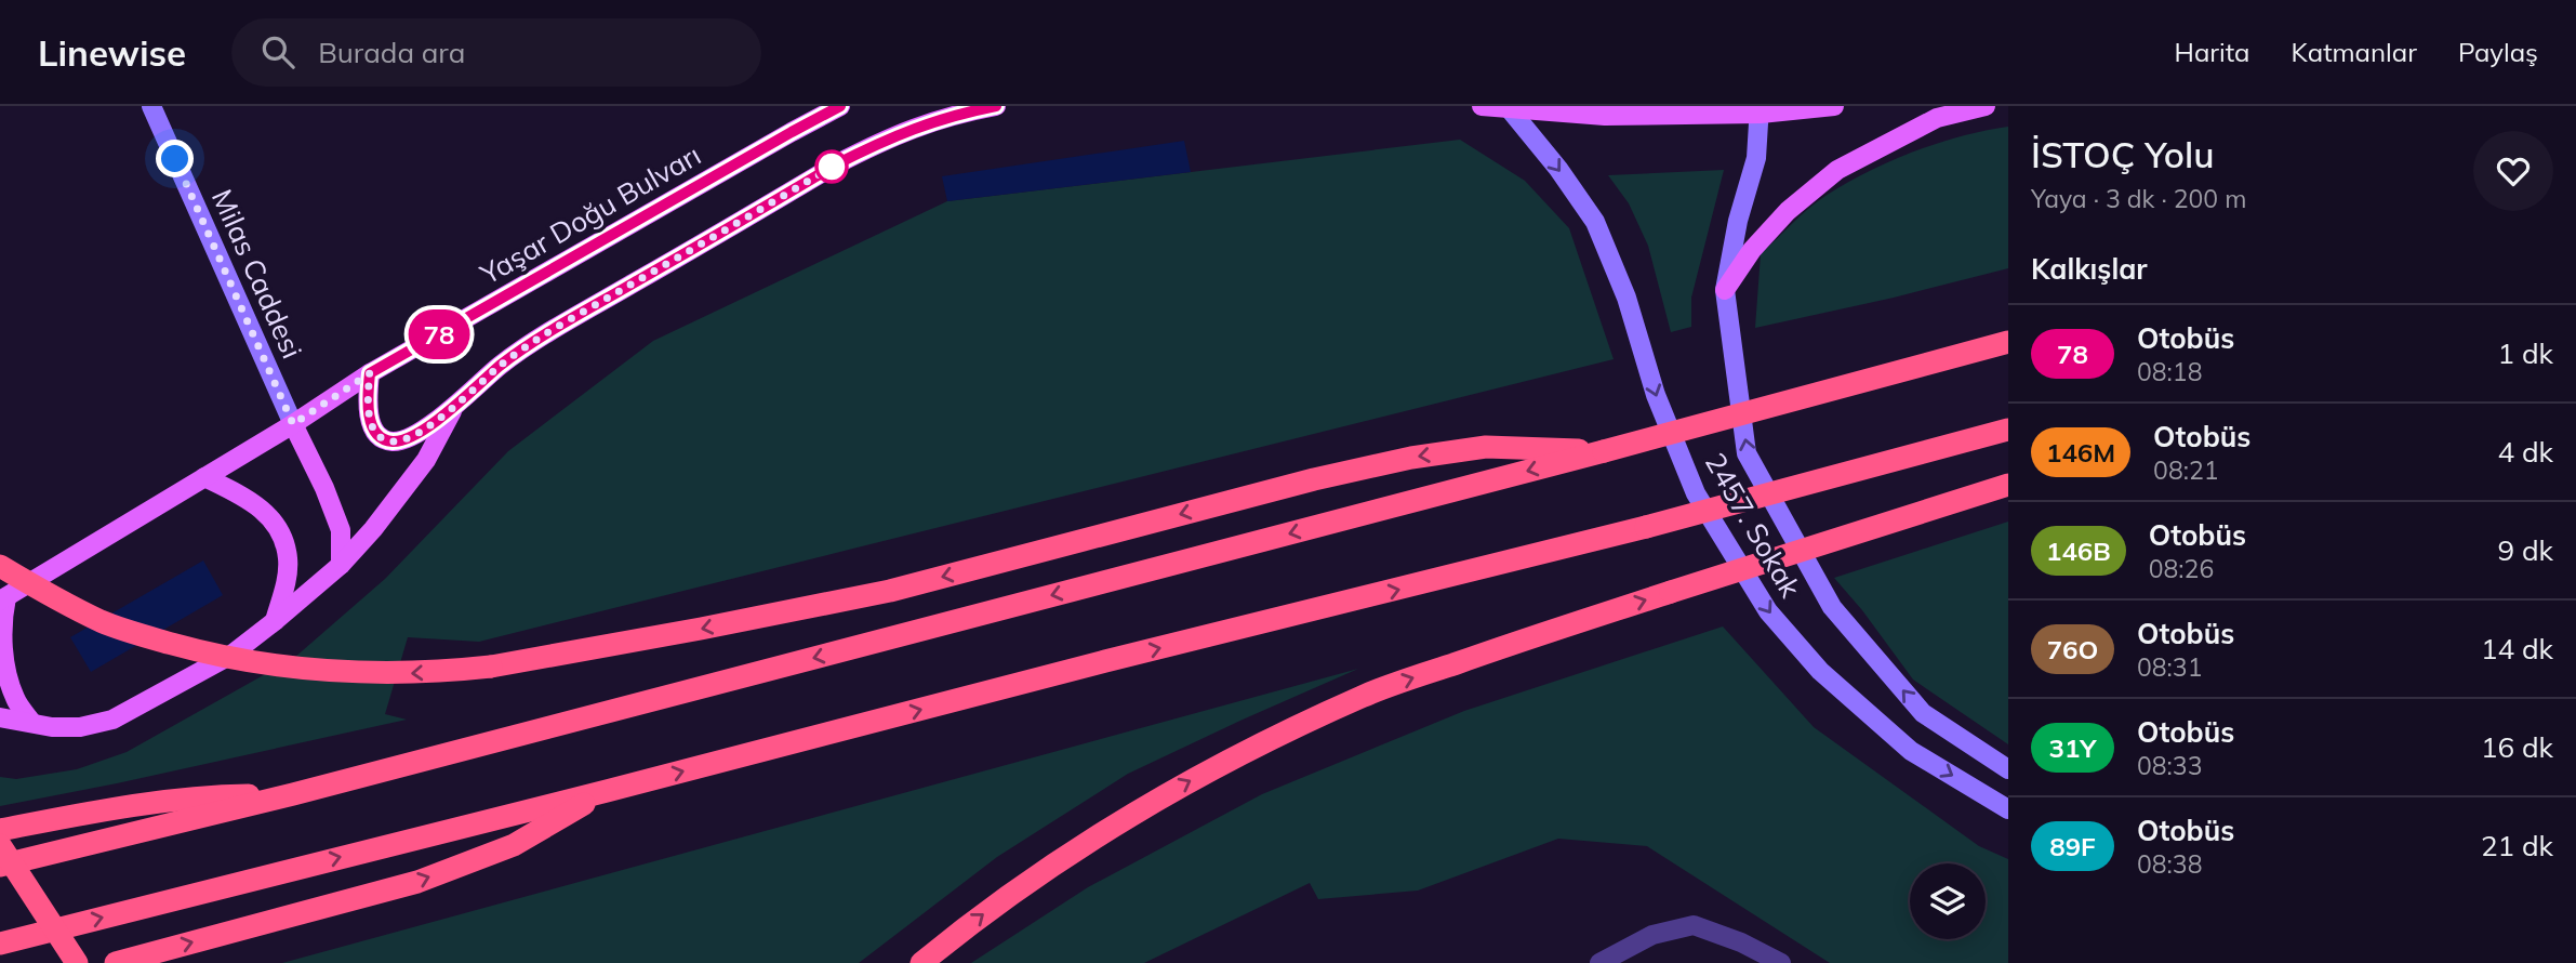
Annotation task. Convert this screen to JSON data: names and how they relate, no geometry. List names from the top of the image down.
{
  "streets": {
    "main road": ["Yaşar Doğu Bulvarı", "Milas Caddesi", "2457. Sokak"]
  },
  "crossings": [
    ["Yaşar Doğu Bulvarı", "Milas Caddesi"]
  ],
  "lines": ["bus line 78"],
  "page": {
    "header": "Linewise",
    "search": "Burada ara",
    "nav": ["Harita", "Katmanlar", "Paylaş"],
    "on_map": "78",
    "heading": [
      ["İSTOÇ Yolu", "Yaya · 3 dk · 200 m"],
      "Kalkışlar"
    ],
    "list": [
      {
        "mark": "78",
        "name": "Otobüs",
        "note": "08:18",
        "value": "1 dk"
      },
      {
        "mark": "146M",
        "name": "Otobüs",
        "note": "08:21",
        "value": "4 dk"
      },
      {
        "mark": "146B",
        "name": "Otobüs",
        "note": "08:26",
        "value": "9 dk"
      },
      {
        "mark": "76O",
        "name": "Otobüs",
        "note": "08:31",
        "value": "14 dk"
      },
      {
        "mark": "31Y",
        "name": "Otobüs",
        "note": "08:33",
        "value": "16 dk"
      },
      {
        "mark": "89F",
        "name": "Otobüs",
        "note": "08:38",
        "value": "21 dk"
      }
    ]
  }
}
